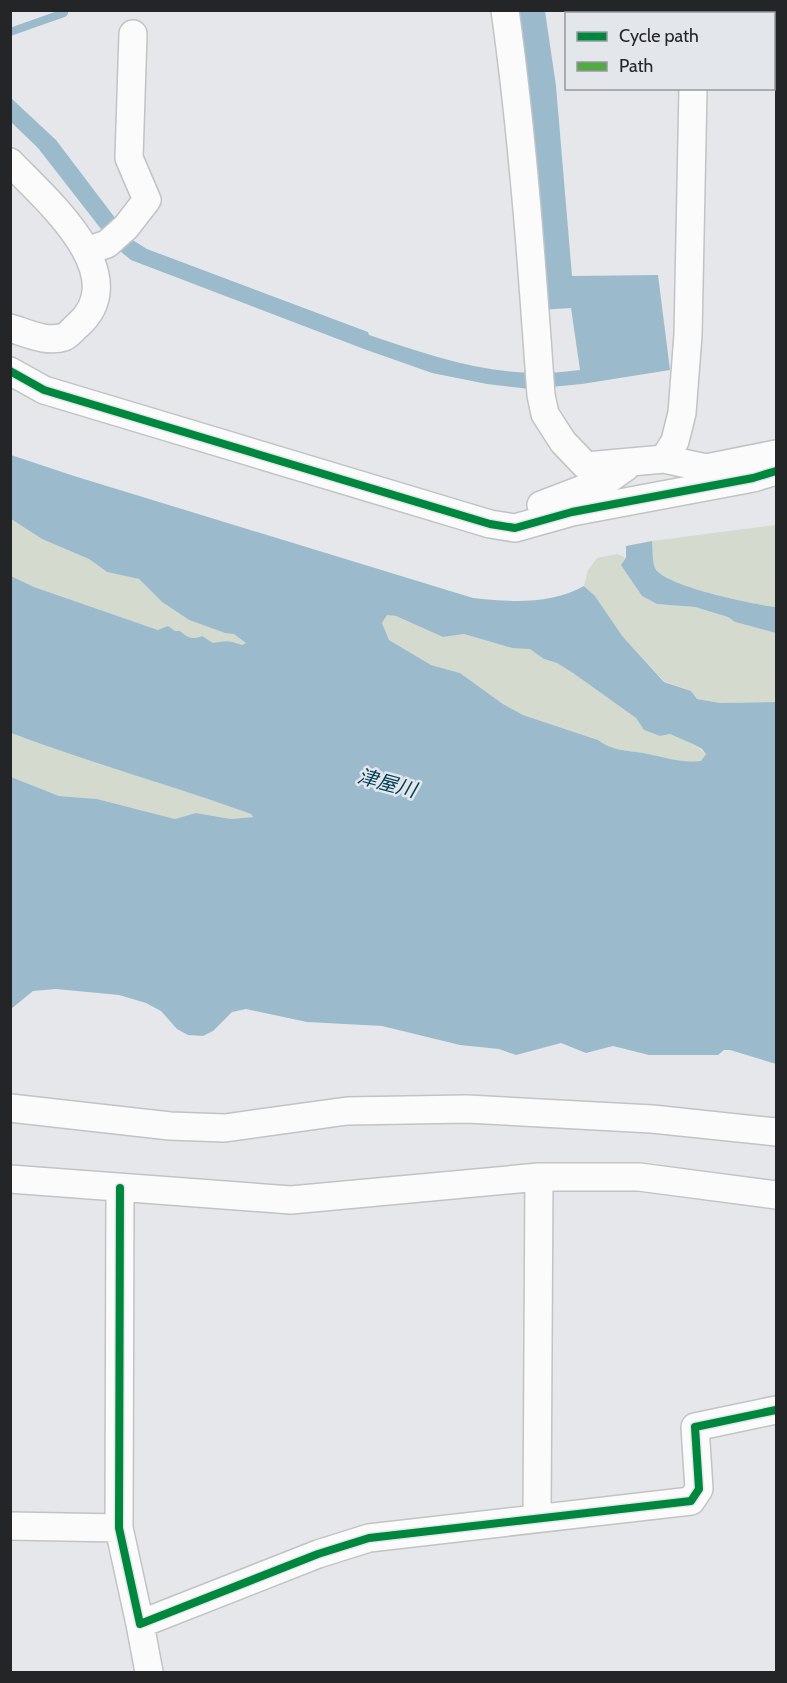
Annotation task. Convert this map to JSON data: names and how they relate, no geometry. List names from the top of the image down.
{
  "water": ["津屋川"],
  "legend": ["Cycle path", "Path"]
}
